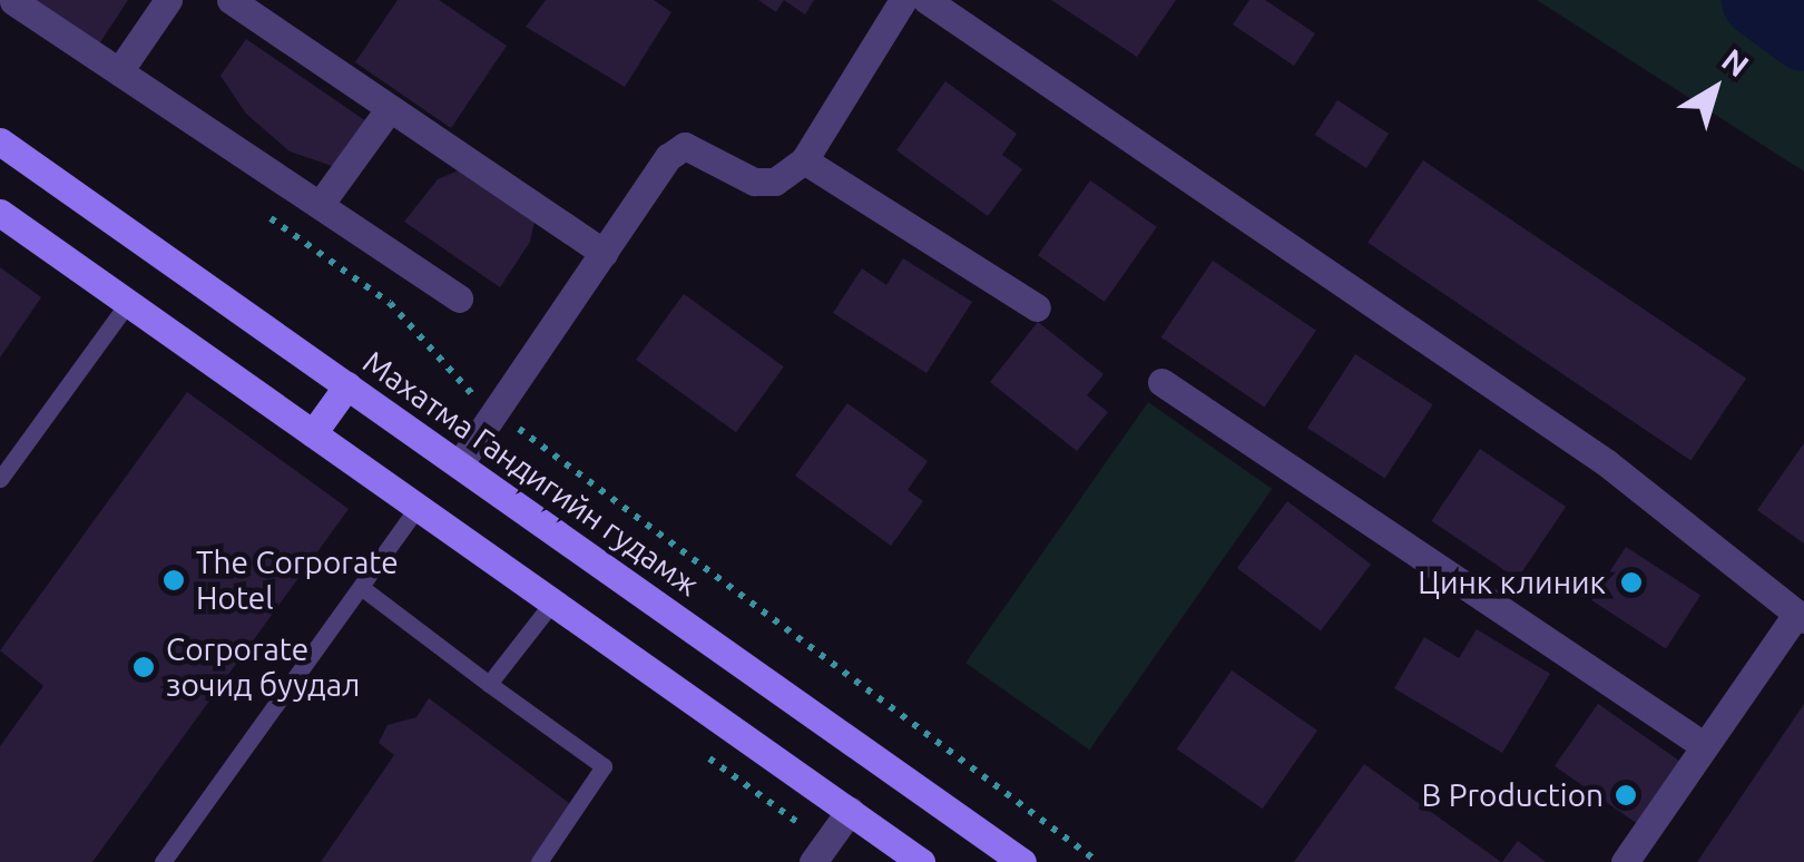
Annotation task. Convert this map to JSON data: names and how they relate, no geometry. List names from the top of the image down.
{
  "streets": {
    "main road": ["Махатма Гандигийн гудамж"]
  },
  "places": [
    "The Corporate Hotel",
    "Цинк клиник",
    "Corporate зочид буудал",
    "B Production"
  ],
  "north": "top right"
}
